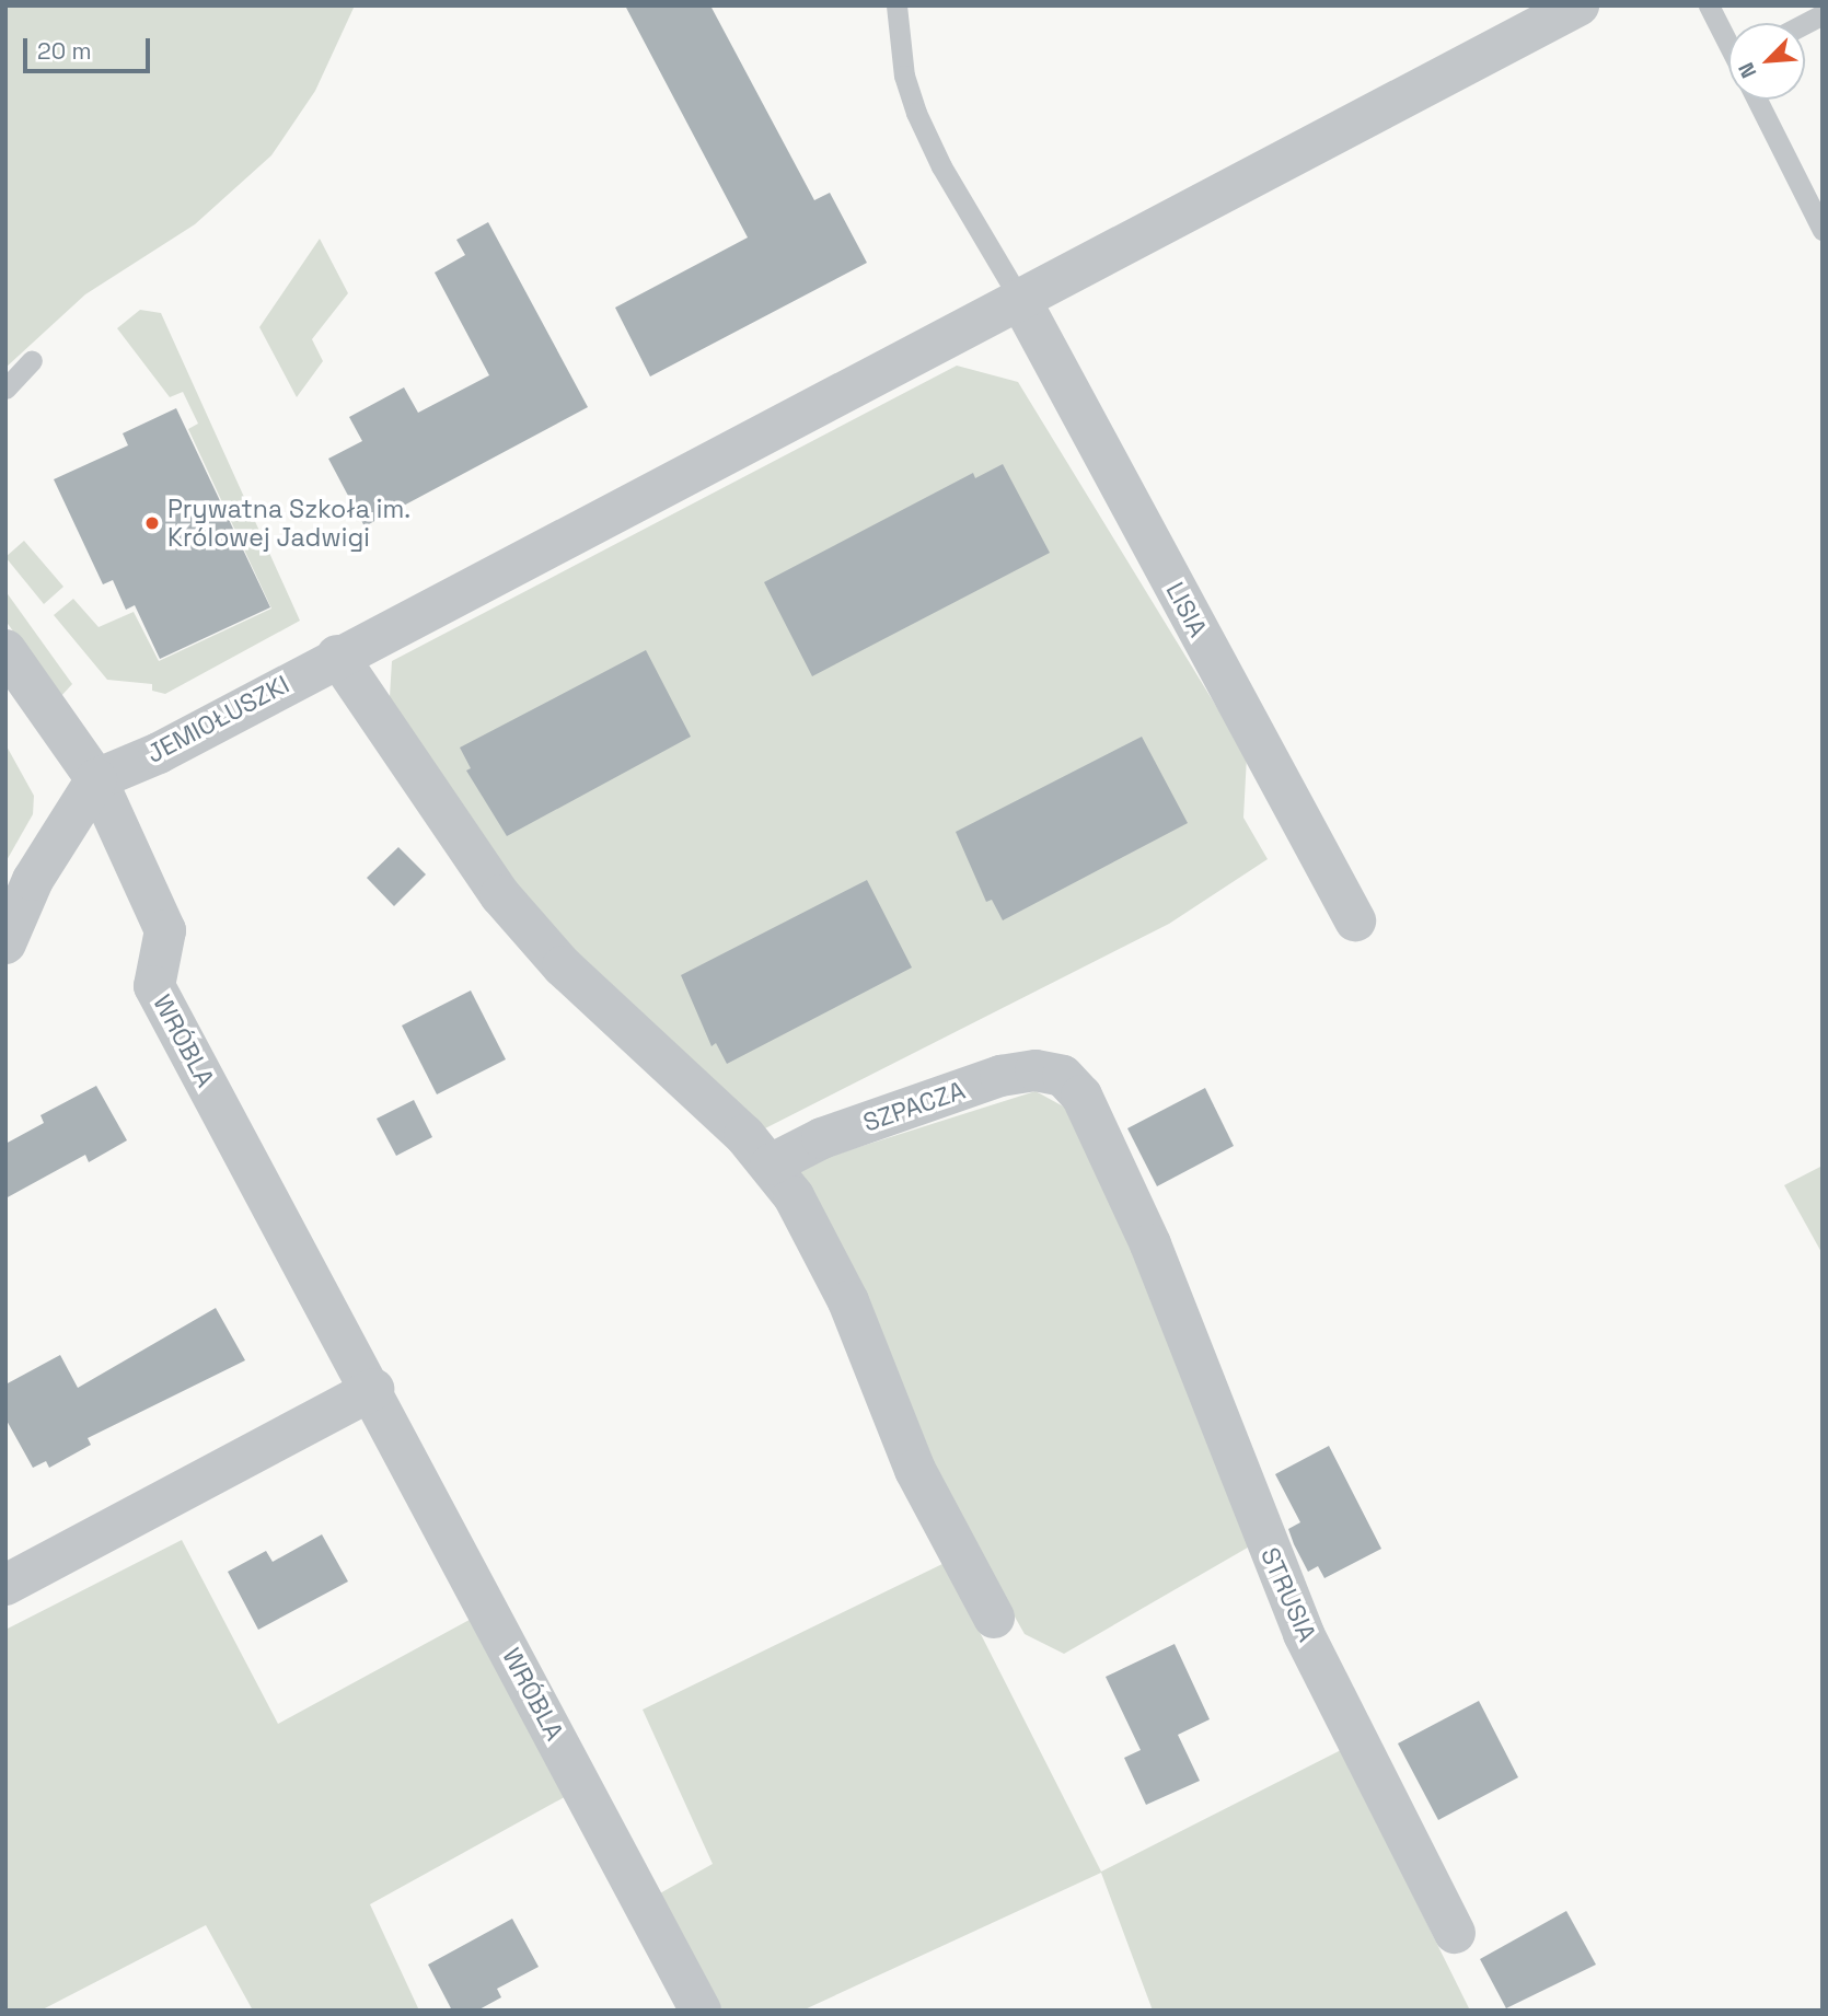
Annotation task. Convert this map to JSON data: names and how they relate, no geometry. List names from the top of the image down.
{
  "streets": {
    "street": [
      "LISIA",
      "JEMIOŁUSZKI",
      "WRÓBLA",
      "SZPACZA",
      "STRUSIA"
    ]
  },
  "crossings": [
    ["LISIA", "JEMIOŁUSZKI"],
    ["JEMIOŁUSZKI", "WRÓBLA"],
    ["SZPACZA", "STRUSIA"]
  ],
  "places": ["Prywatna Szkoła im. Królowej Jadwigi"],
  "scale_bar": "20 m",
  "north": "bottom left"
}
